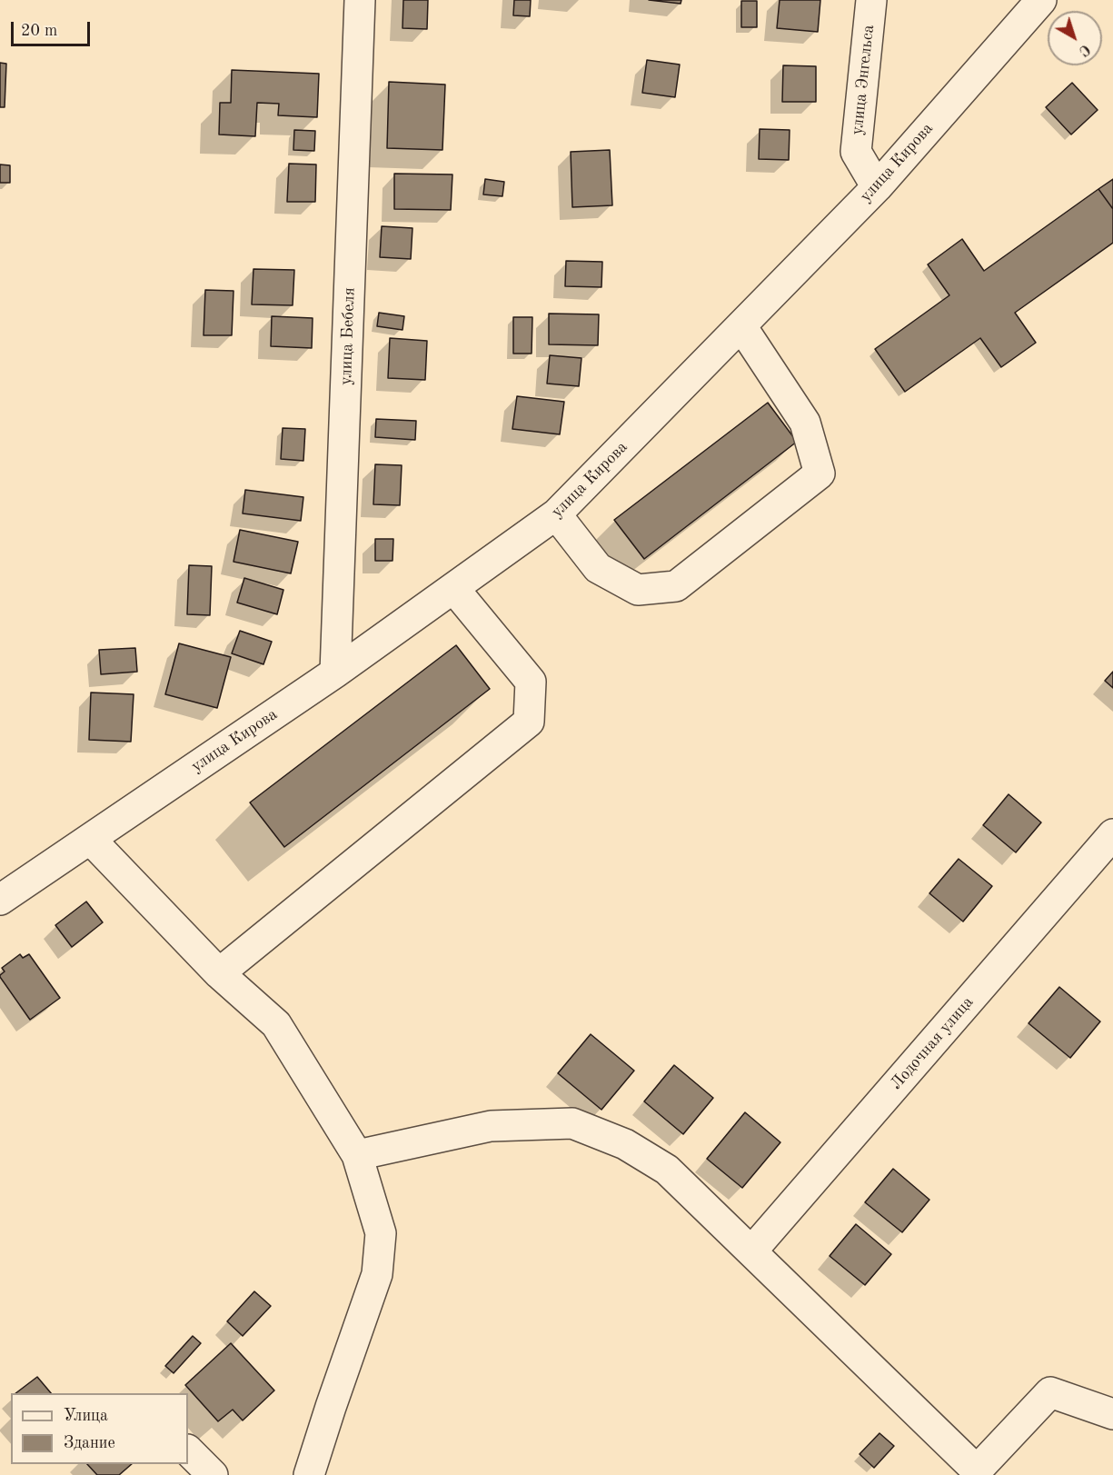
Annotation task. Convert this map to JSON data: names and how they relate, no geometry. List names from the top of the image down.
{
  "streets": {
    "street": [
      "улица Энгельса",
      "улица Кирова",
      "улица Бебеля",
      "Лодочная улица"
    ]
  },
  "crossings": [
    ["улица Энгельса", "улица Кирова"],
    ["улица Кирова", "улица Бебеля"]
  ],
  "legend": ["Улица", "Здание"],
  "scale_bar": "20 m",
  "north": "bottom right"
}
